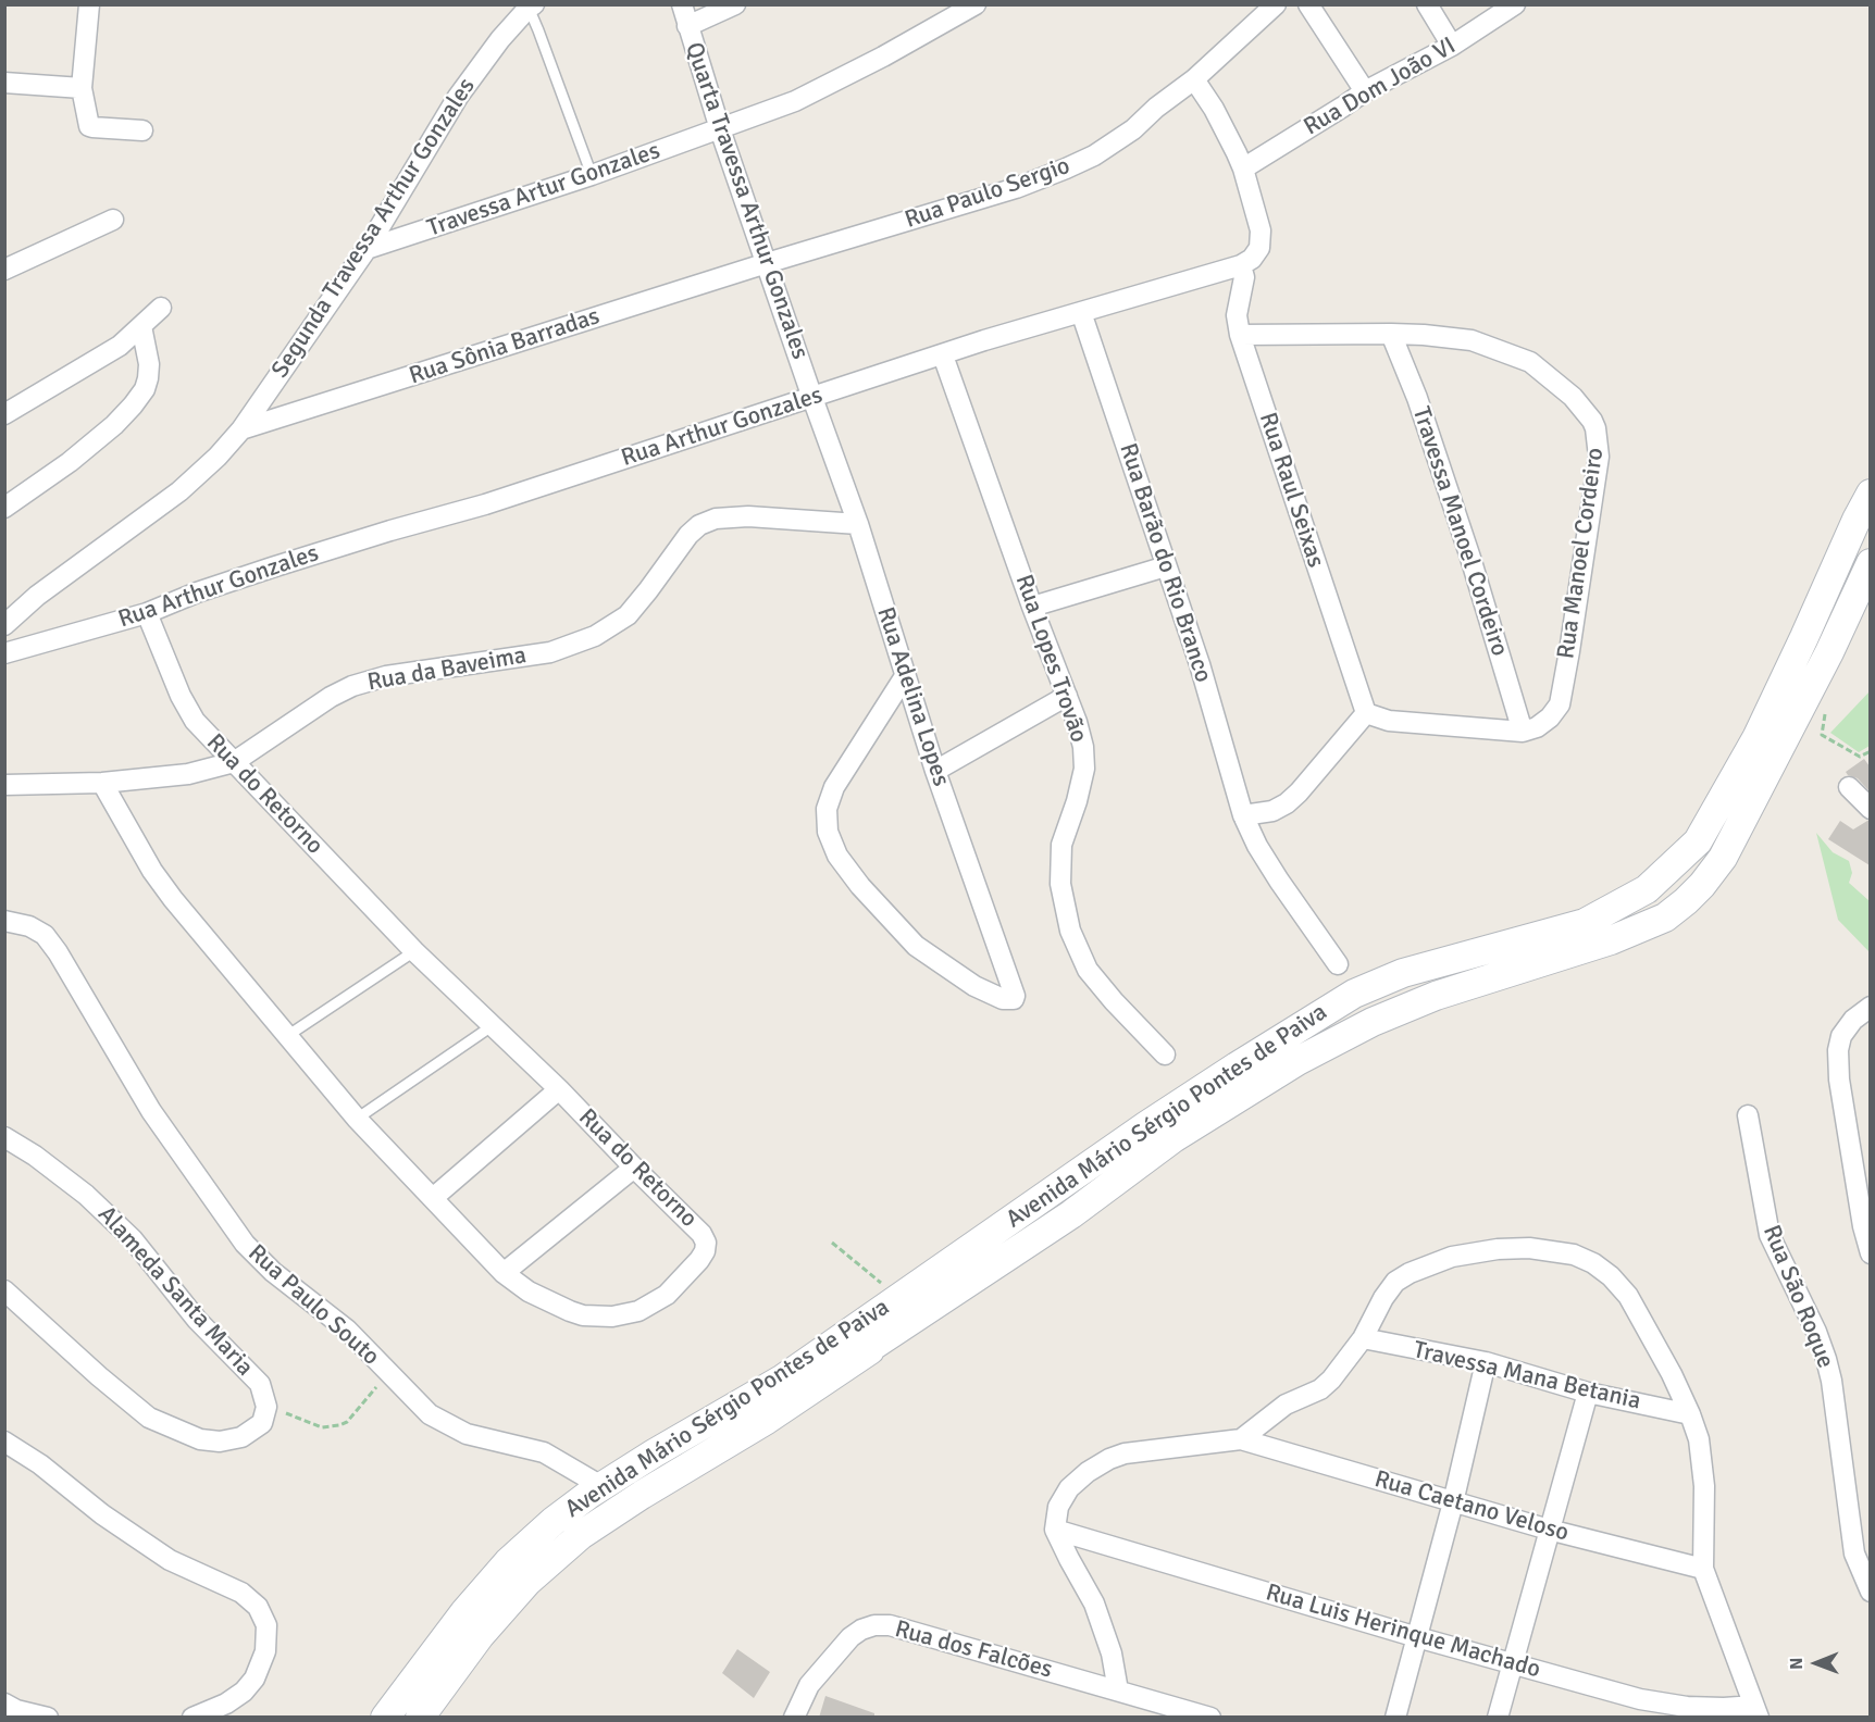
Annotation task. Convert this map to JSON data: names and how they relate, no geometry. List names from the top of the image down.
{
  "streets": {
    "main road": ["Avenida Mário Sérgio Pontes de Paiva"],
    "street": [
      "Rua Dom João VI",
      "Travessa Artur Gonzales",
      "Rua Paulo Sergio",
      "Quarta Travessa Arthur Gonzales",
      "Segunda Travessa Arthur Gonzales",
      "Rua Sônia Barradas",
      "Rua Arthur Gonzales",
      "Rua Raul Seixas",
      "Travessa Manoel Cordeiro",
      "Rua Manoel Cordeiro",
      "Rua Barão do Rio Branco",
      "Rua Lopes Trovão",
      "Rua da Baveima",
      "Rua Adelina Lopes",
      "Rua do Retorno",
      "Alameda Santa Maria",
      "Rua São Roque",
      "Rua Paulo Souto",
      "Travessa Mana Betania",
      "Rua Caetano Veloso",
      "Rua Luis Herinque Machado",
      "Rua dos Falcões"
    ]
  },
  "crossings": [
    ["Travessa Artur Gonzales", "Quarta Travessa Arthur Gonzales"],
    ["Travessa Artur Gonzales", "Segunda Travessa Arthur Gonzales"],
    ["Rua Paulo Sergio", "Quarta Travessa Arthur Gonzales"],
    ["Rua Paulo Sergio", "Rua Sônia Barradas"],
    ["Quarta Travessa Arthur Gonzales", "Rua Sônia Barradas"],
    ["Quarta Travessa Arthur Gonzales", "Rua Arthur Gonzales"],
    ["Quarta Travessa Arthur Gonzales", "Rua Adelina Lopes"],
    ["Segunda Travessa Arthur Gonzales", "Rua Sônia Barradas"],
    ["Rua Arthur Gonzales", "Rua Raul Seixas"],
    ["Rua Arthur Gonzales", "Rua Barão do Rio Branco"],
    ["Rua Arthur Gonzales", "Rua Lopes Trovão"],
    ["Rua Arthur Gonzales", "Rua Adelina Lopes"],
    ["Rua Arthur Gonzales", "Rua do Retorno"],
    ["Rua Raul Seixas", "Rua Manoel Cordeiro"],
    ["Travessa Manoel Cordeiro", "Rua Manoel Cordeiro"],
    ["Rua da Baveima", "Rua Adelina Lopes"],
    ["Rua da Baveima", "Rua do Retorno"],
    ["Avenida Mário Sérgio Pontes de Paiva", "Rua Paulo Souto"]
  ],
  "north": "left"
}
